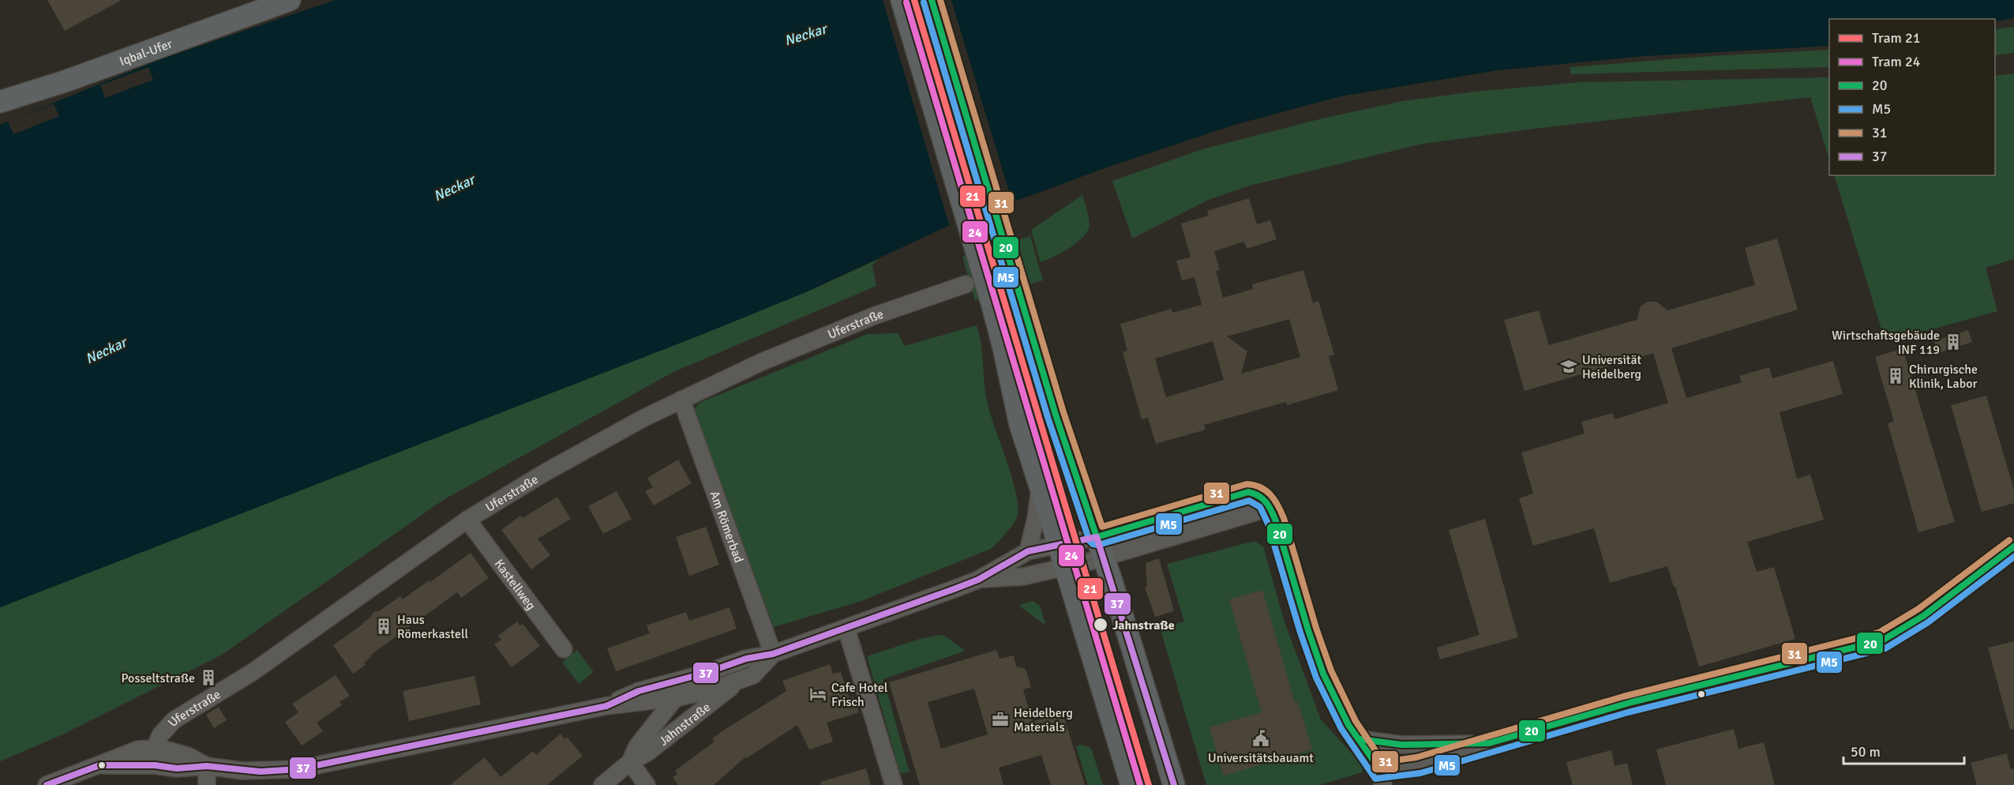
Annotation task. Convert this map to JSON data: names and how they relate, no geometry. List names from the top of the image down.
{
  "streets": {
    "main road": ["Iqbal-Ufer"],
    "street": [
      "Uferstraße",
      "Am Römerbad",
      "Kastellweg",
      "Jahnstraße"
    ]
  },
  "crossings": [
    ["Uferstraße", "Am Römerbad"],
    ["Uferstraße", "Kastellweg"],
    ["Am Römerbad", "Jahnstraße"]
  ],
  "water": ["Neckar"],
  "places": {
    "building": [
      "Wirtschaftsgebäude INF 119",
      "Chirurgische Klinik, Labor",
      "Haus Römerkastell",
      "Posseltstraße"
    ],
    "school or university": ["Universität Heidelberg"],
    "other": ["Jahnstraße"],
    "hotel": ["Cafe Hotel Frisch"],
    "office": ["Heidelberg Materials"],
    "public building": ["Universitätsbauamt"]
  },
  "lines": [
    "tram line 21",
    "transit line 20",
    "transit line 31",
    "tram line 24",
    "transit line M5",
    "transit line 37"
  ],
  "legend": [
    "Tram 21",
    "Tram 24",
    "20",
    "M5",
    "31",
    "37"
  ],
  "scale_bar": "50 m"
}
